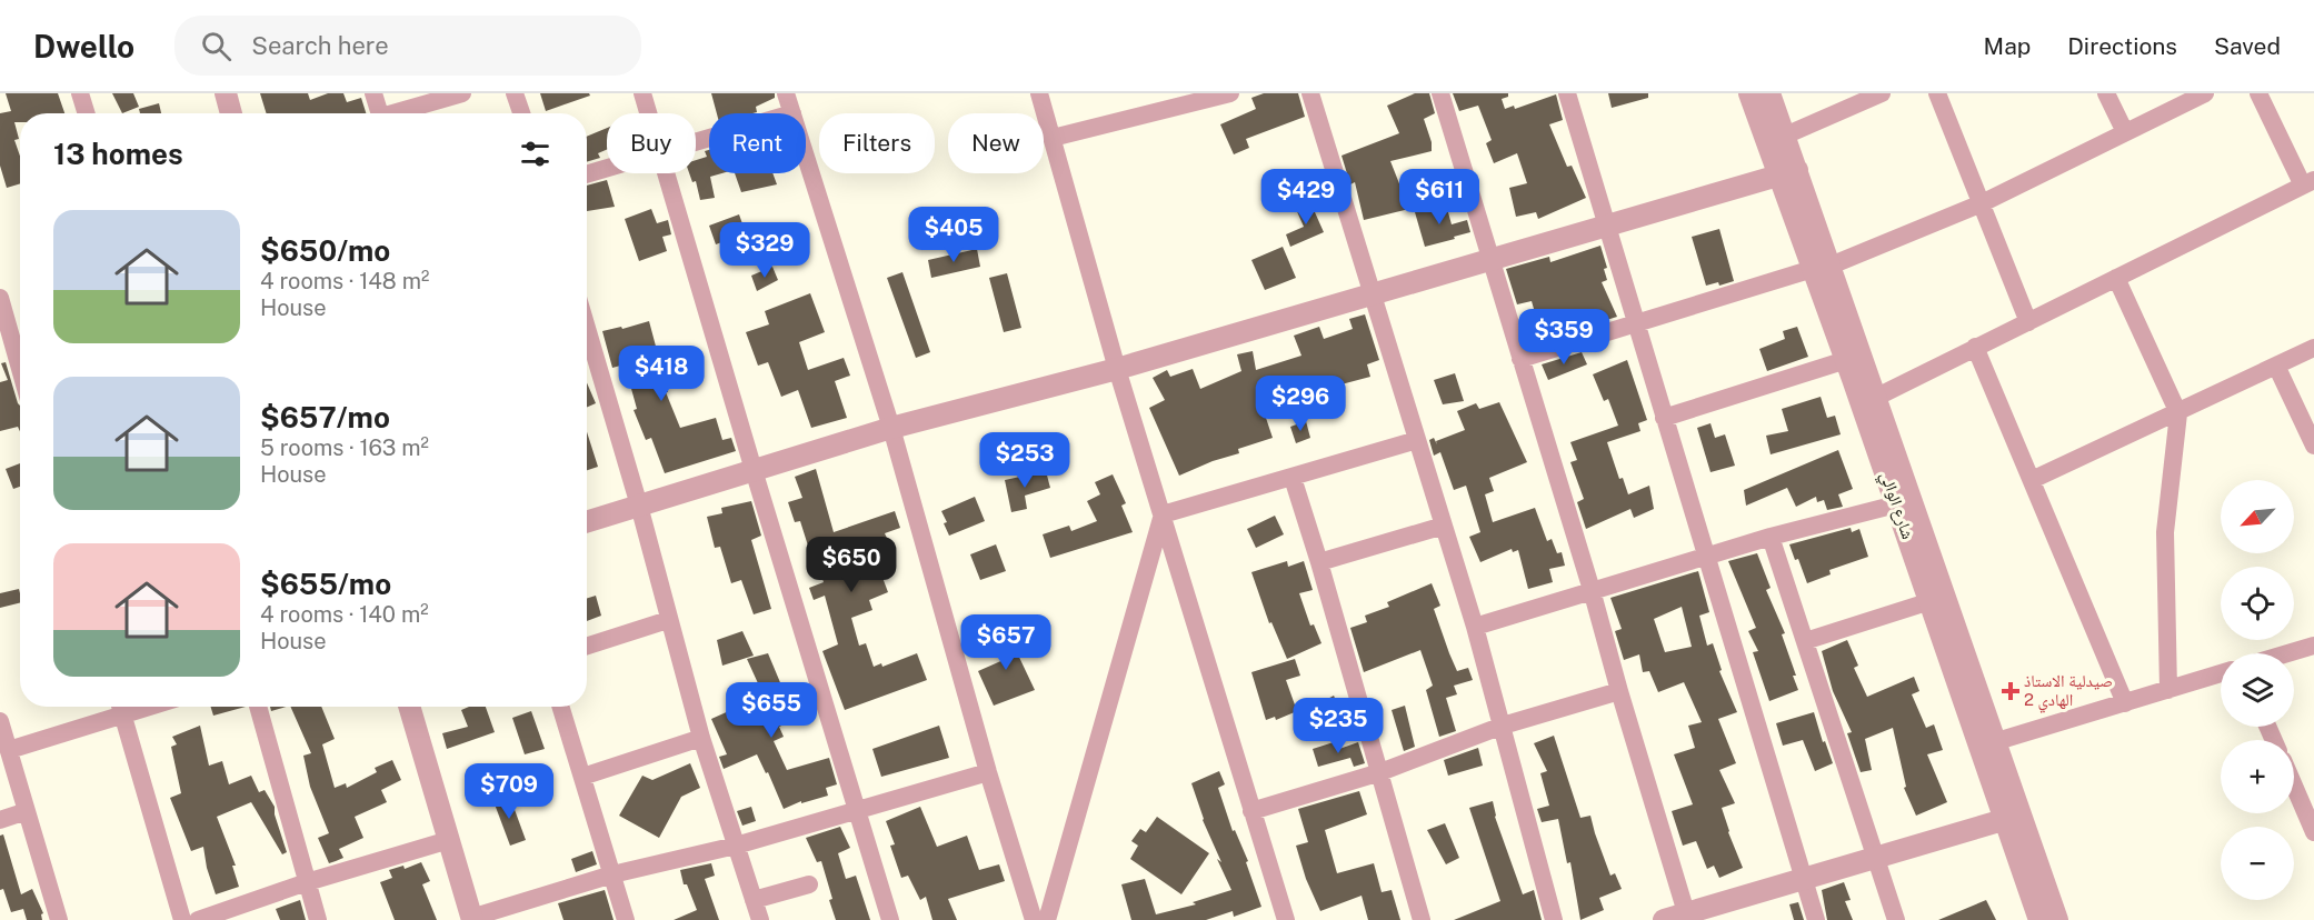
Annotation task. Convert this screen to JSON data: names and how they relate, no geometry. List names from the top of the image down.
{
  "streets": {
    "street": ["شارع الوالي"]
  },
  "places": {
    "health": ["صيدلية الاستاذ الهادي 2"]
  },
  "north": "bottom left",
  "page": {
    "header": "Dwello",
    "search": "Search here",
    "nav": ["Map", "Directions", "Saved"],
    "chip": [
      "Buy",
      "Rent",
      "Filters",
      "New"
    ],
    "heading": "13 homes",
    "price": [
      "$429",
      "$611",
      "$405",
      "$329",
      "$359",
      "$418",
      "$296",
      "$253",
      "$650",
      "$657",
      "$655",
      "$235",
      "$709"
    ],
    "list": [
      {
        "name": "$650/mo",
        "note": "4 rooms · 148 m² · House"
      },
      {
        "name": "$657/mo",
        "note": "5 rooms · 163 m² · House"
      },
      {
        "name": "$655/mo",
        "note": "4 rooms · 140 m² · House"
      }
    ],
    "map_buttons": ["+", "−"]
  }
}
